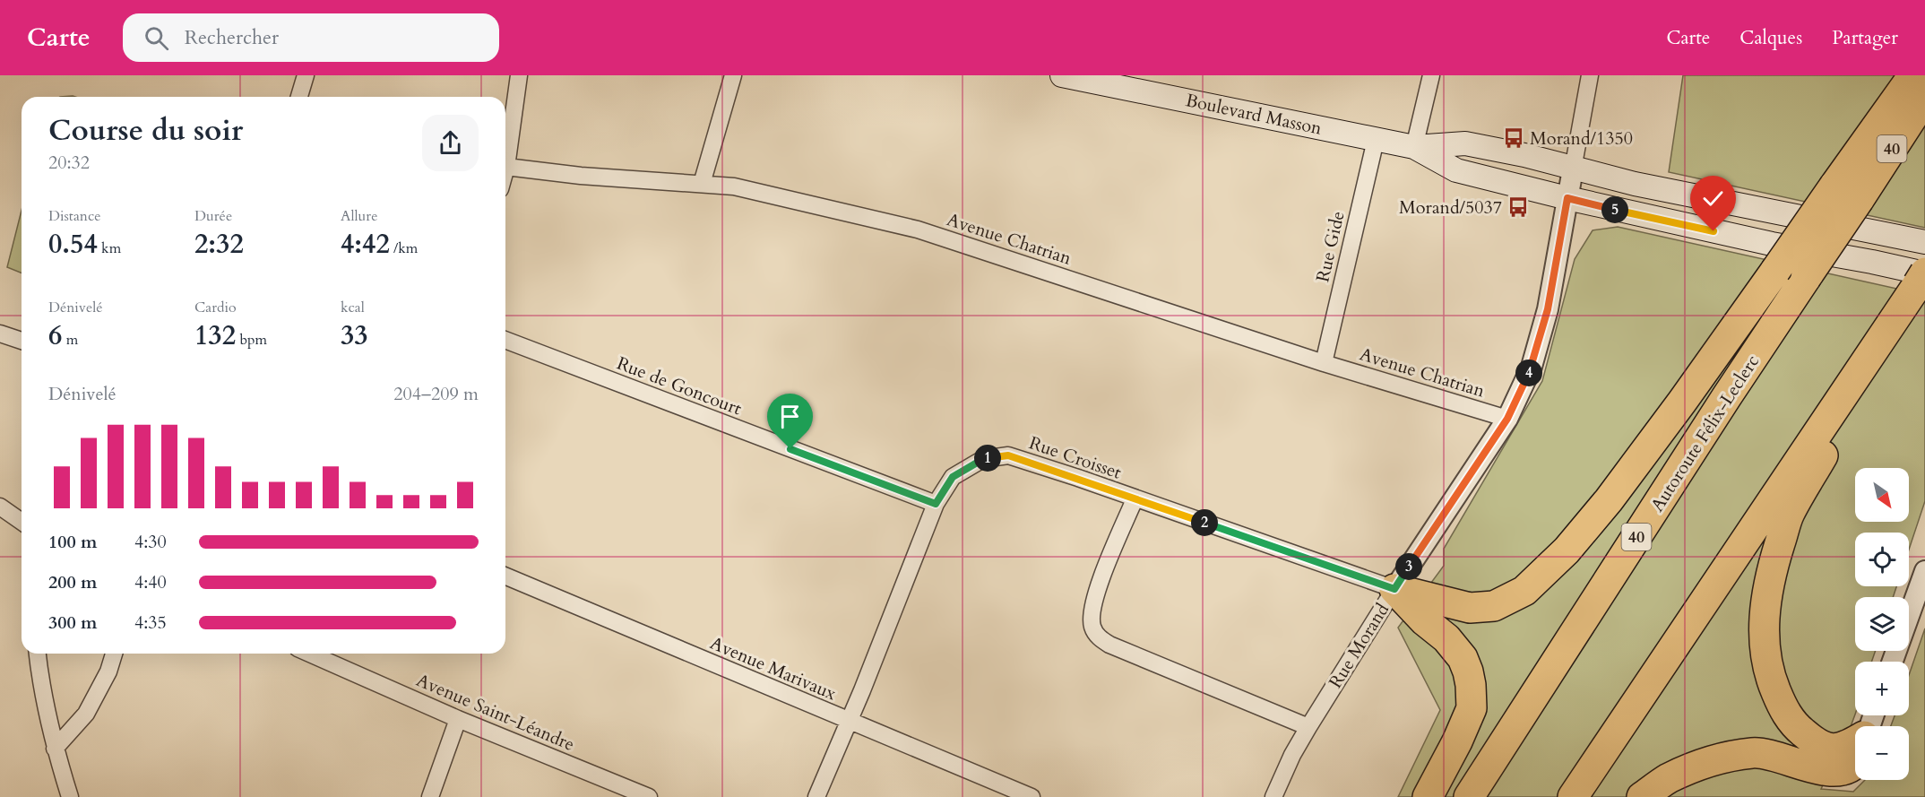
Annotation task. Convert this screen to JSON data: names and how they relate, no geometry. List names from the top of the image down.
{
  "streets": {
    "highway": ["40", "Autoroute Félix-Leclerc"],
    "main road": ["Boulevard Masson"],
    "street": [
      "Avenue Chatrian",
      "Rue Gide",
      "Rue de Goncourt",
      "Rue Croisset",
      "Rue Morand",
      "Avenue Marivaux",
      "Avenue Saint-Léandre"
    ]
  },
  "crossings": [
    ["Boulevard Masson", "Rue Gide"],
    ["Boulevard Masson", "Rue Morand"],
    ["Avenue Chatrian", "Rue Gide"],
    ["Avenue Chatrian", "Rue Morand"],
    ["Rue de Goncourt", "Rue Croisset"],
    ["Rue Croisset", "Rue Morand"],
    ["Rue Croisset", "Avenue Marivaux"]
  ],
  "places": {
    "bus stop": ["Morand/1350", "Morand/5037"]
  },
  "north": "bottom right",
  "page": {
    "header": "Carte",
    "search": "Rechercher",
    "nav": ["Carte", "Calques", "Partager"],
    "heading": ["Course du soir", "20:32"],
    "stats": [
      ["Distance", "0.54 km"],
      ["Durée", "2:32"],
      ["Allure", "4:42 /km"],
      ["Dénivelé", "6 m"],
      ["Cardio", "132 bpm"],
      ["kcal", "33"]
    ],
    "pins": [
      "5",
      "4",
      "1",
      "2",
      "3"
    ],
    "chart": ["Dénivelé", "204–209 m"],
    "map_buttons": ["+", "−"],
    "list": [
      {
        "name": "100 m",
        "note": "4:30"
      },
      {
        "name": "200 m",
        "note": "4:40"
      },
      {
        "name": "300 m",
        "note": "4:35"
      }
    ]
  }
}
